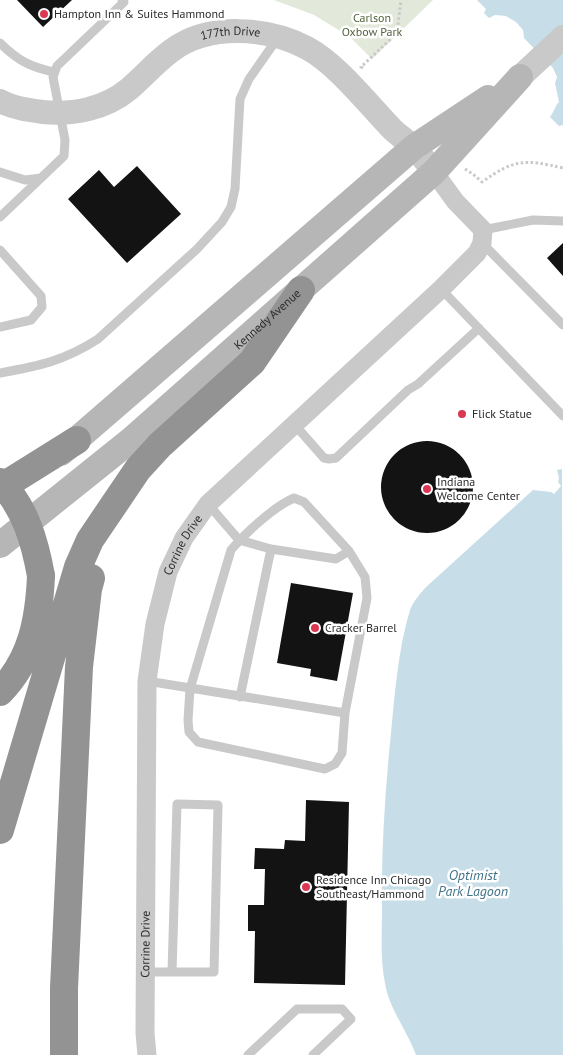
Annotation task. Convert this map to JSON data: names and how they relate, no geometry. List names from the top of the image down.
{
  "streets": {
    "main road": ["Kennedy Avenue"],
    "street": ["177th Drive", "Corrine Drive"]
  },
  "crossings": [
    ["177th Drive", "Kennedy Avenue"]
  ],
  "water": ["Optimist Park Lagoon"],
  "parks": ["Carlson Oxbow Park"],
  "places": [
    "Hampton Inn & Suites Hammond",
    "Flick Statue",
    "Indiana Welcome Center",
    "Cracker Barrel",
    "Residence Inn Chicago Southeast/Hammond"
  ]
}
